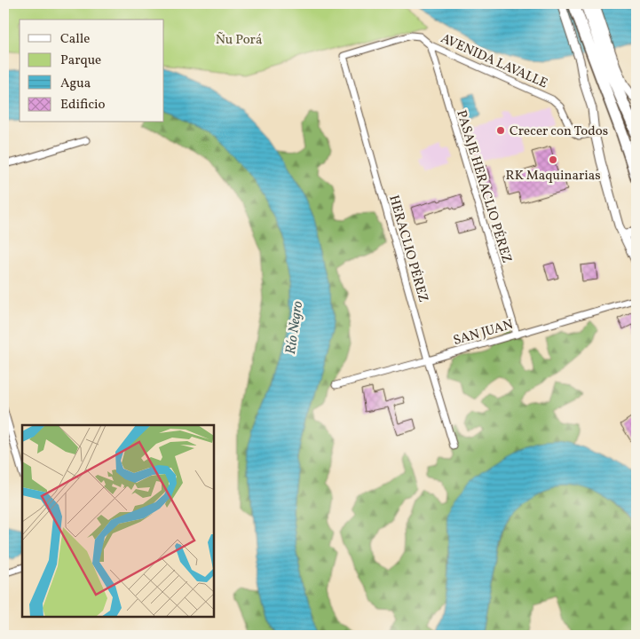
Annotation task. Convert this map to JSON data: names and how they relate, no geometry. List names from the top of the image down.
{
  "streets": {
    "street": [
      "AVENIDA LAVALLE",
      "PASAJE HERACLIO PÉREZ",
      "HERACLIO PÉREZ",
      "SAN JUAN"
    ]
  },
  "crossings": [
    ["AVENIDA LAVALLE", "PASAJE HERACLIO PÉREZ"],
    ["AVENIDA LAVALLE", "HERACLIO PÉREZ"],
    ["PASAJE HERACLIO PÉREZ", "SAN JUAN"],
    ["HERACLIO PÉREZ", "SAN JUAN"]
  ],
  "water": ["Río Negro"],
  "parks": ["Ñu Porá"],
  "places": ["Crecer con Todos", "RK Maquinarias"],
  "legend": [
    "Calle",
    "Parque",
    "Agua",
    "Edificio"
  ]
}
